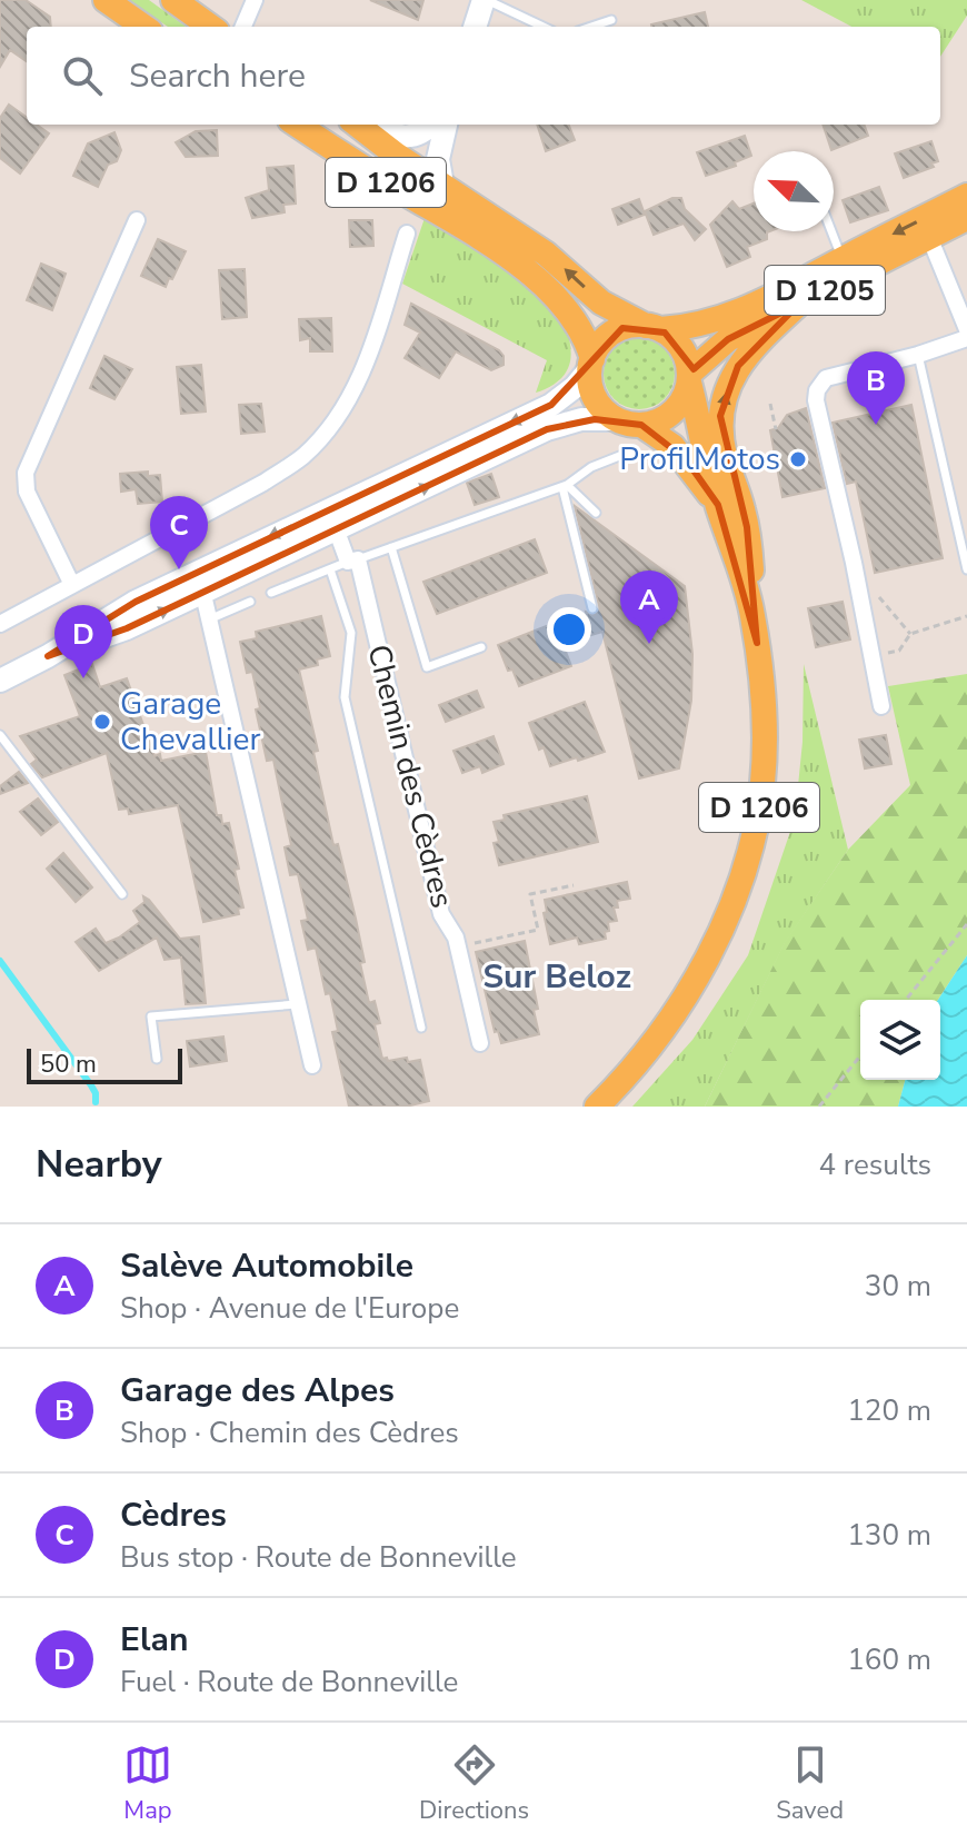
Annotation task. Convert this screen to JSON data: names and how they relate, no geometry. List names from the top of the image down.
{
  "streets": {
    "main road": ["D 1206", "D 1205"],
    "street": ["Chemin des Cèdres"]
  },
  "crossings": [
    ["D 1206", "D 1205"]
  ],
  "districts": ["Sur Beloz"],
  "places": ["ProfilMotos", "Garage Chevallier"],
  "scale_bar": "50 m",
  "north": "top left",
  "page": {
    "search": "Search here",
    "pins": [
      "B",
      "C",
      "A",
      "D"
    ],
    "scale": "50 m",
    "heading": ["Nearby", "4 results"],
    "list": [
      {
        "mark": "A",
        "name": "Salève Automobile",
        "note": "Shop · Avenue de l'Europe",
        "value": "30 m"
      },
      {
        "mark": "B",
        "name": "Garage des Alpes",
        "note": "Shop · Chemin des Cèdres",
        "value": "120 m"
      },
      {
        "mark": "C",
        "name": "Cèdres",
        "note": "Bus stop · Route de Bonneville",
        "value": "130 m"
      },
      {
        "mark": "D",
        "name": "Elan",
        "note": "Fuel · Route de Bonneville",
        "value": "160 m"
      }
    ],
    "nav": ["Map", "Directions", "Saved"]
  }
}
